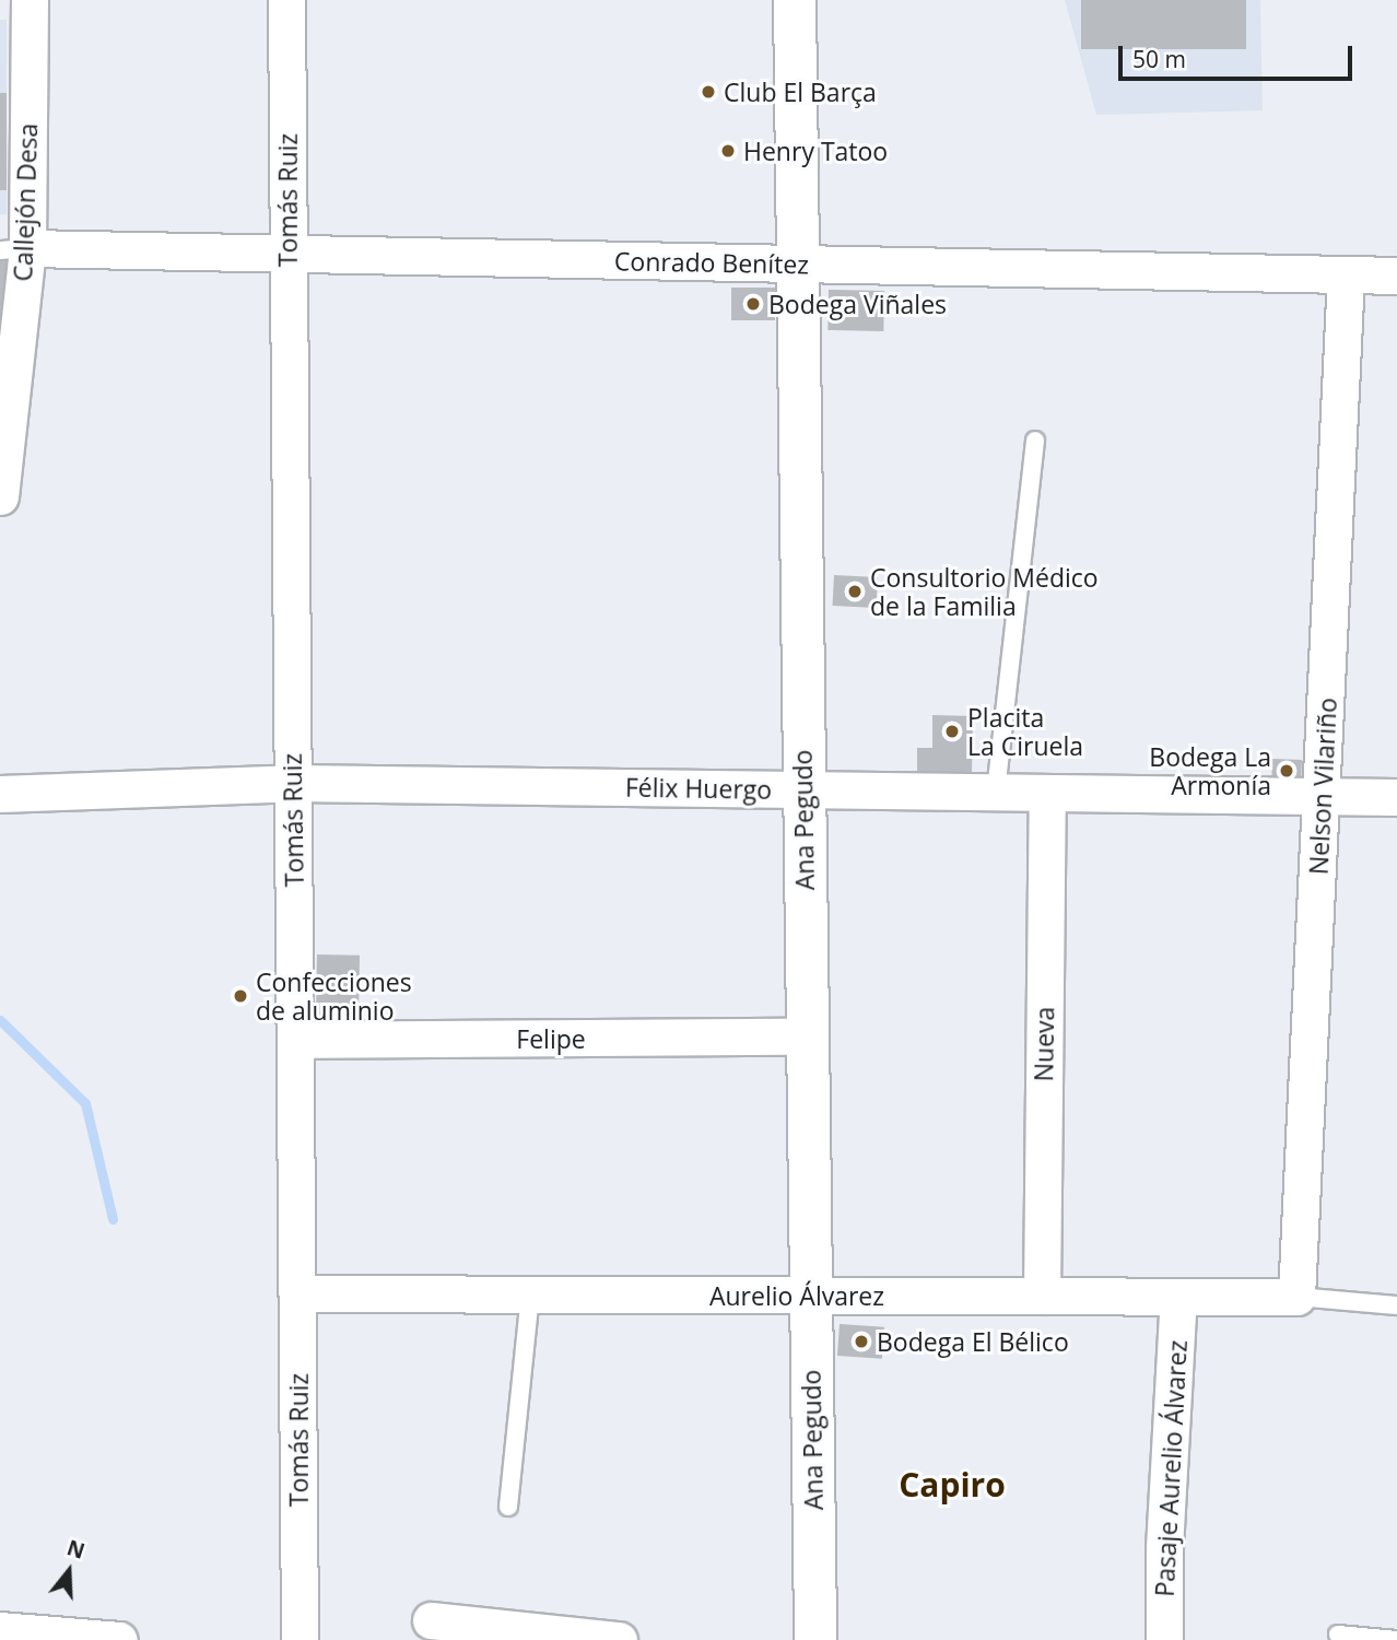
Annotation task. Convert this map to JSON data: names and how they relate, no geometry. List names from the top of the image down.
{
  "streets": {
    "street": [
      "Tomás Ruiz",
      "Callejón Desa",
      "Conrado Benítez",
      "Nelson Vilariño",
      "Félix Huergo",
      "Ana Pegudo",
      "Felipe",
      "Nueva",
      "Aurelio Álvarez",
      "Pasaje Aurelio Álvarez"
    ]
  },
  "crossings": [
    ["Tomás Ruiz", "Conrado Benítez"],
    ["Tomás Ruiz", "Félix Huergo"],
    ["Tomás Ruiz", "Felipe"],
    ["Tomás Ruiz", "Aurelio Álvarez"],
    ["Callejón Desa", "Conrado Benítez"],
    ["Conrado Benítez", "Nelson Vilariño"],
    ["Conrado Benítez", "Ana Pegudo"],
    ["Nelson Vilariño", "Félix Huergo"],
    ["Nelson Vilariño", "Aurelio Álvarez"],
    ["Félix Huergo", "Ana Pegudo"],
    ["Félix Huergo", "Nueva"],
    ["Ana Pegudo", "Felipe"],
    ["Ana Pegudo", "Aurelio Álvarez"],
    ["Nueva", "Aurelio Álvarez"],
    ["Aurelio Álvarez", "Pasaje Aurelio Álvarez"]
  ],
  "districts": ["Capiro"],
  "places": [
    "Club El Barça",
    "Henry Tatoo",
    "Bodega Viñales",
    "Consultorio Médico de la Familia",
    "Placita La Ciruela",
    "Bodega La Armonía",
    "Confecciones de aluminio",
    "Bodega El Bélico"
  ],
  "scale_bar": "50 m",
  "north": "top"
}
